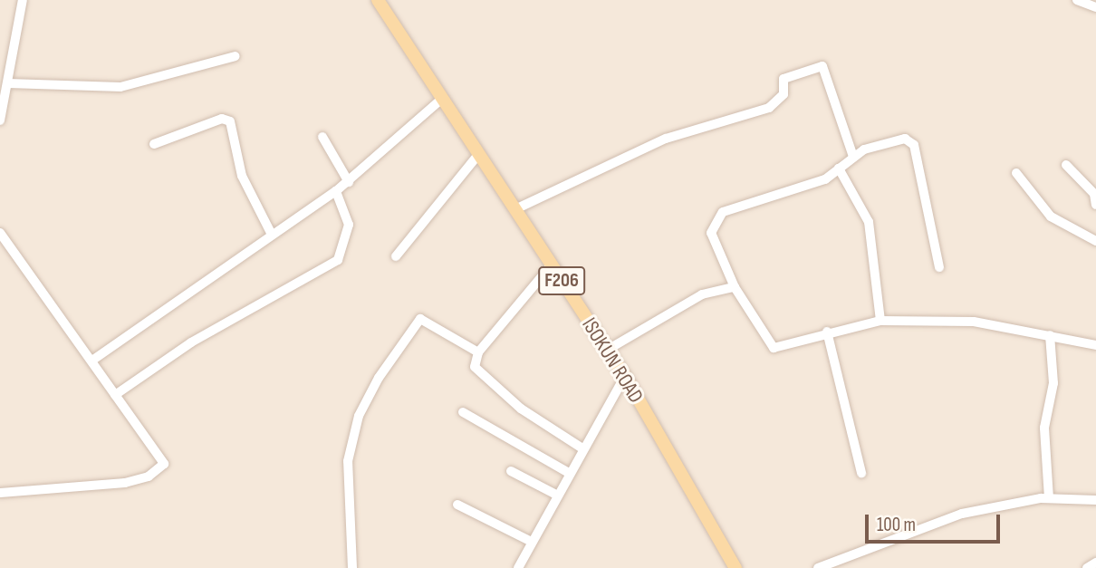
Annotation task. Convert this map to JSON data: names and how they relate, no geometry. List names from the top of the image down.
{
  "streets": {
    "main road": ["F206", "ISOKUN ROAD"]
  },
  "scale_bar": "100 m"
}
